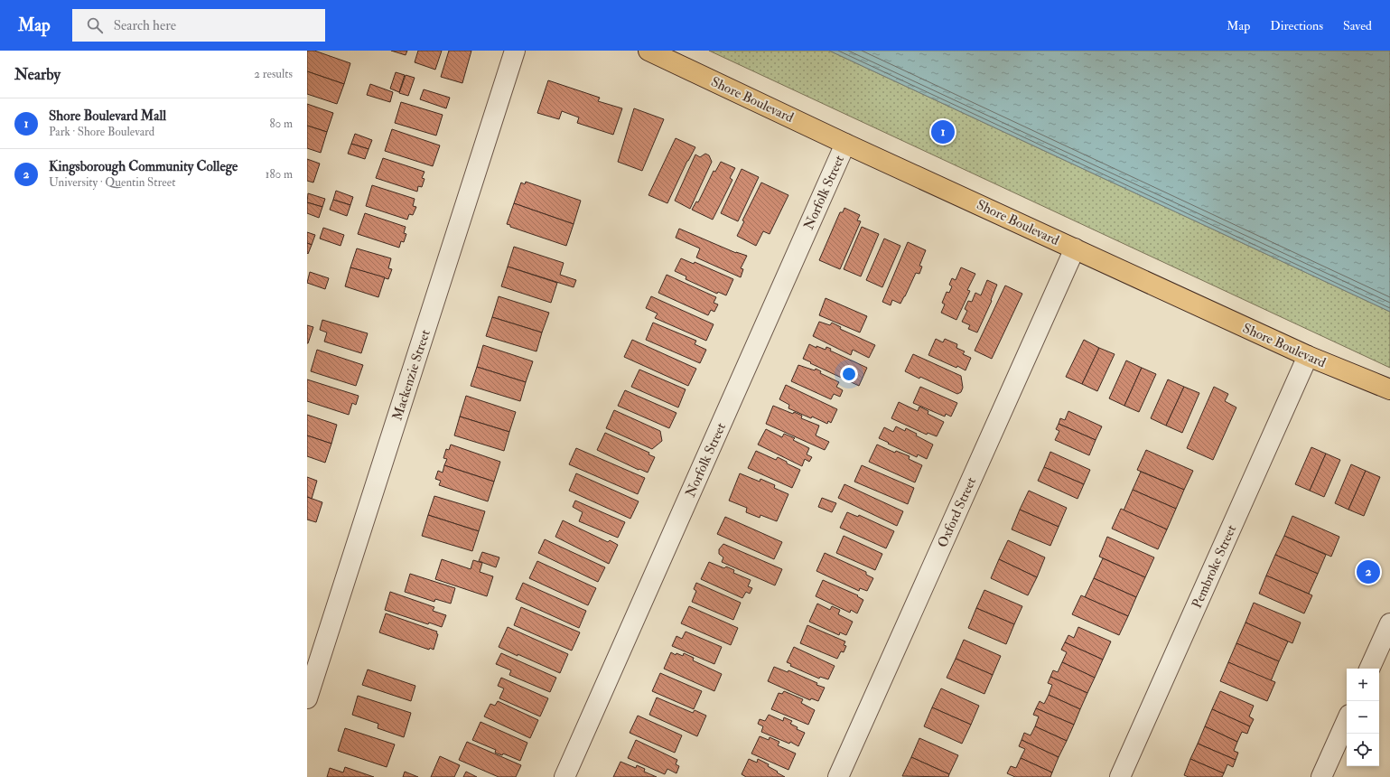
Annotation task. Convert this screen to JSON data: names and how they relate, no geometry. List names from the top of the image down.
{
  "streets": {
    "main road": ["Shore Boulevard"],
    "street": [
      "Norfolk Street",
      "Mackenzie Street",
      "Oxford Street",
      "Pembroke Street"
    ]
  },
  "crossings": [
    ["Shore Boulevard", "Norfolk Street"],
    ["Shore Boulevard", "Oxford Street"],
    ["Shore Boulevard", "Pembroke Street"]
  ],
  "page": {
    "header": "Map",
    "search": "Search here",
    "nav": ["Map", "Directions", "Saved"],
    "heading": ["Nearby", "2 results"],
    "list": [
      {
        "mark": "1",
        "name": "Shore Boulevard Mall",
        "note": "Park · Shore Boulevard",
        "value": "80 m"
      },
      {
        "mark": "2",
        "name": "Kingsborough Community College",
        "note": "University · Quentin Street",
        "value": "180 m"
      }
    ],
    "pins": ["1", "2"],
    "map_buttons": ["+", "−"]
  }
}
